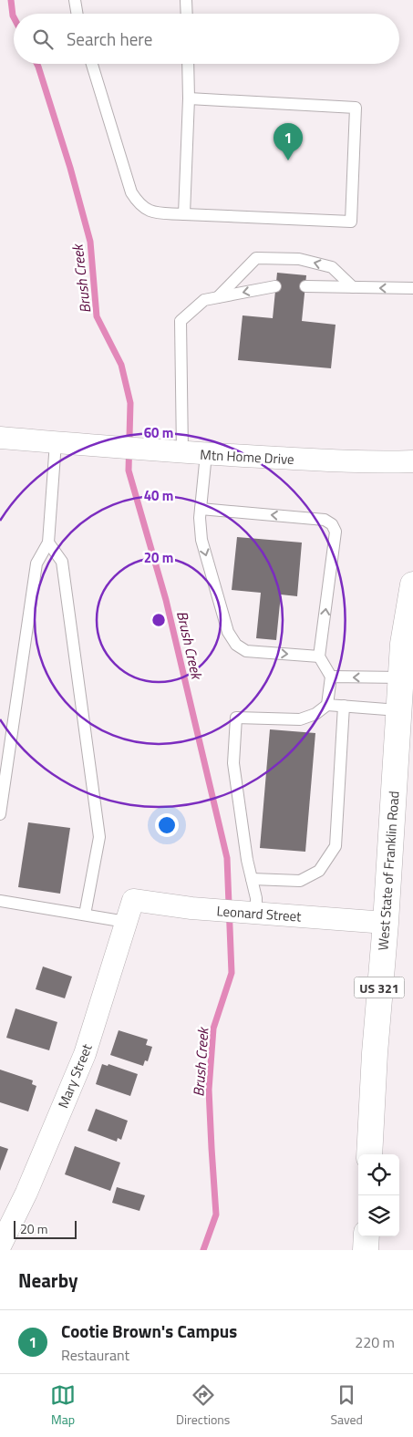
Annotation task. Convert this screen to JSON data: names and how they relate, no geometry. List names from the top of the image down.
{
  "streets": {
    "highway": ["West State of Franklin Road", "US 321"],
    "street": ["Mtn Home Drive", "Leonard Street", "Mary Street"]
  },
  "crossings": [
    ["West State of Franklin Road", "Leonard Street"],
    ["Leonard Street", "Mary Street"]
  ],
  "water": ["Brush Creek"],
  "scale_bar": "20 m",
  "page": {
    "search": "Search here",
    "pins": "1",
    "scale": "20 m",
    "heading": "Nearby",
    "list": [
      {
        "mark": "1",
        "name": "Cootie Brown's Campus",
        "note": "Restaurant",
        "value": "220 m"
      }
    ],
    "nav": ["Map", "Directions", "Saved"]
  },
  "rings": ["60 m", "40 m", "20 m"]
}
